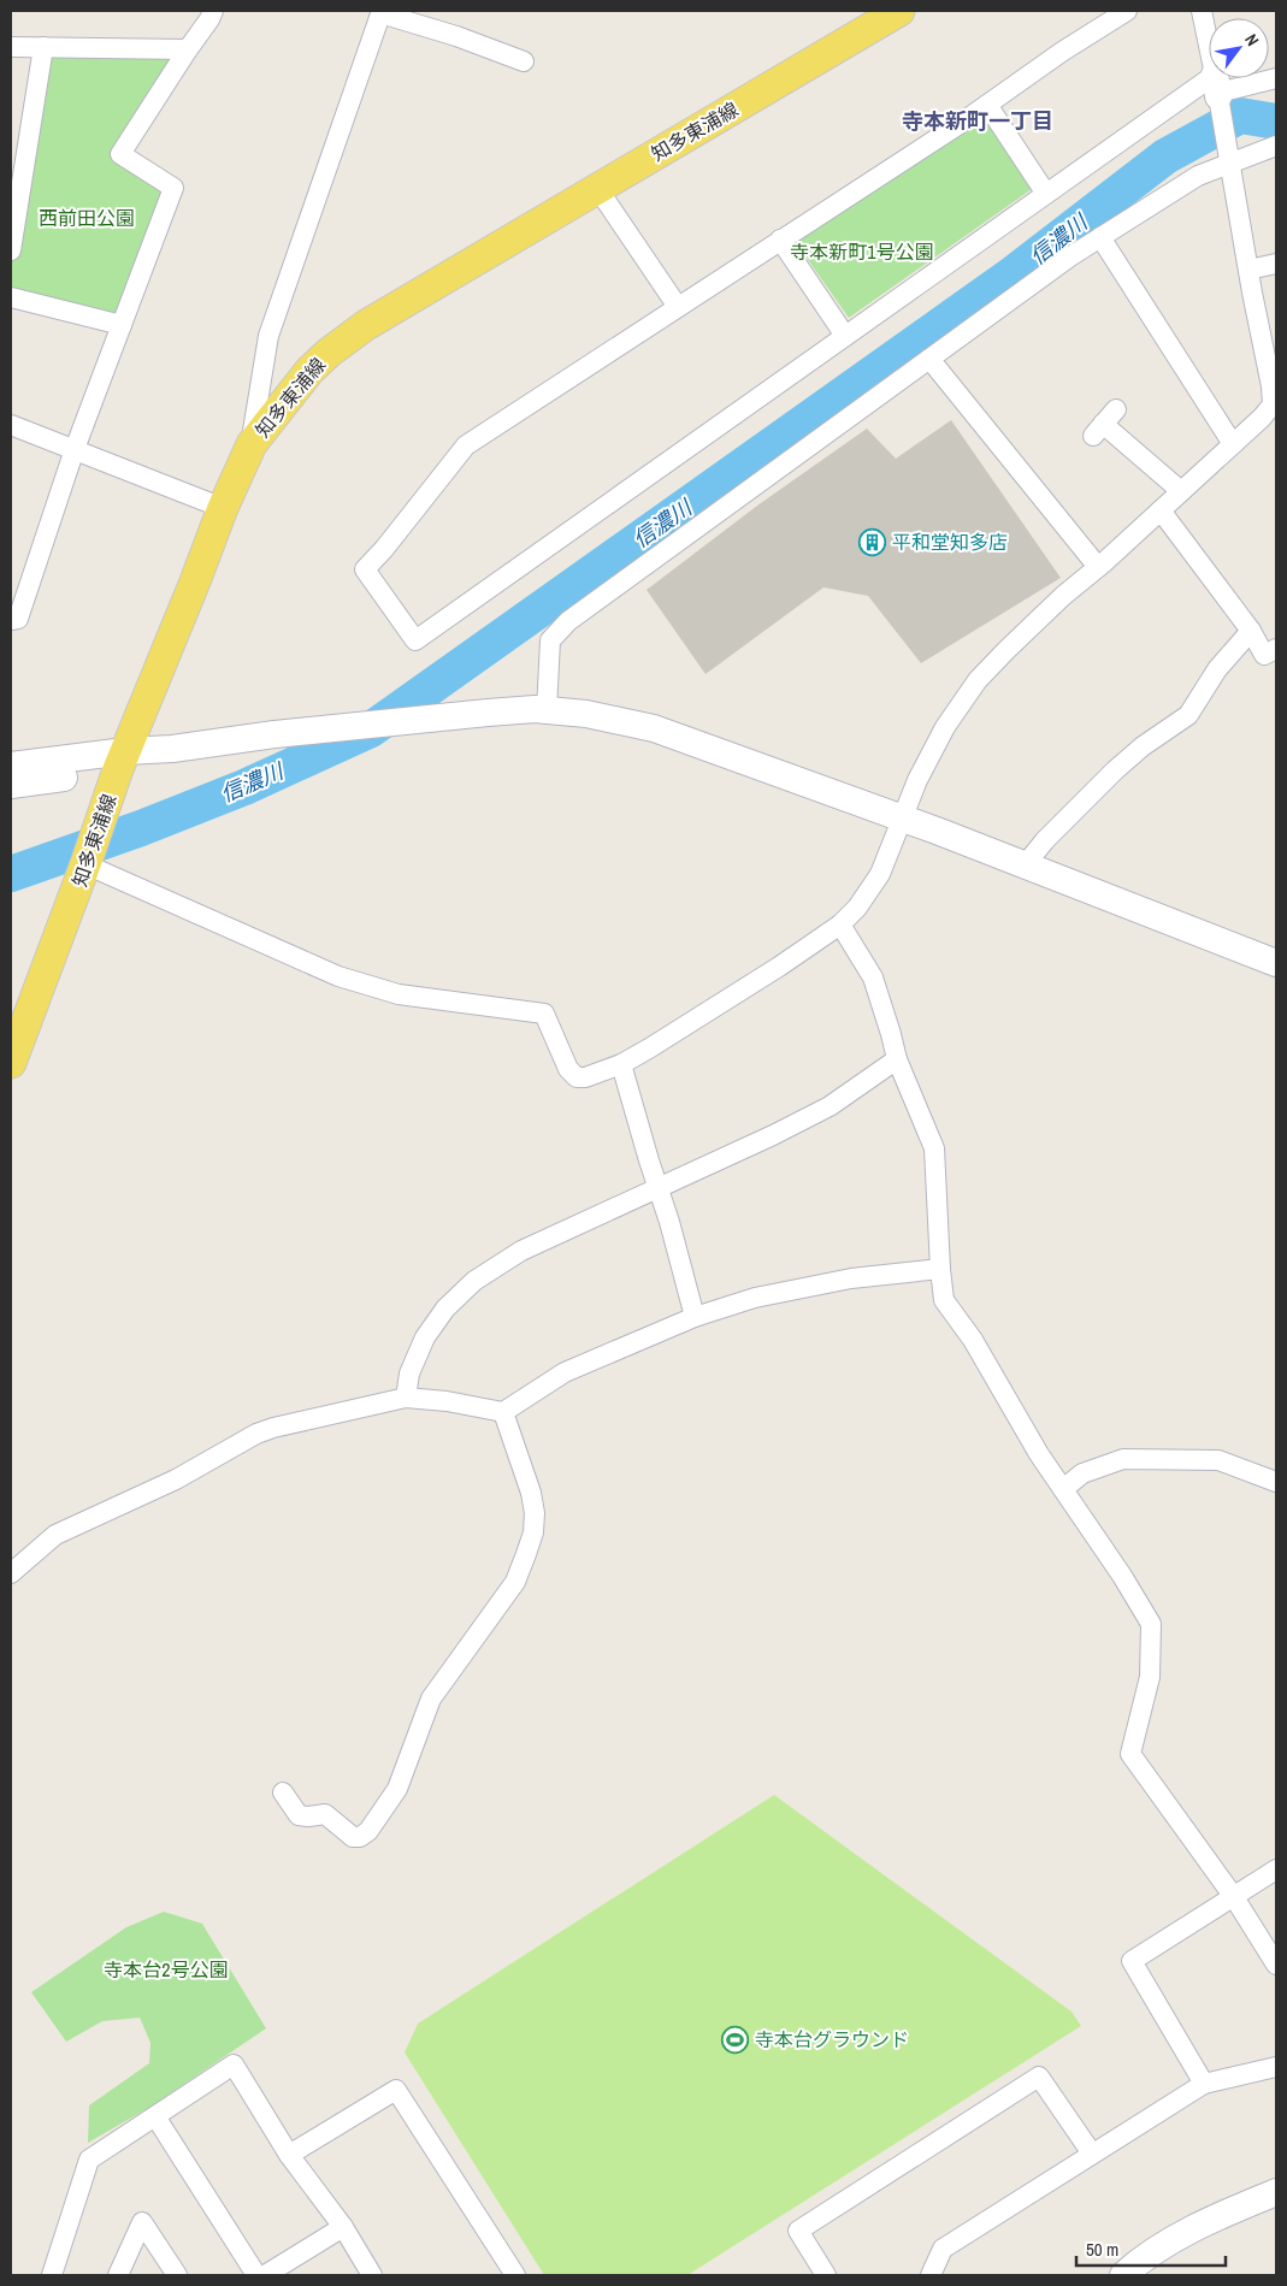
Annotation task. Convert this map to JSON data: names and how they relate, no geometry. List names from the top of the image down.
{
  "streets": {
    "main road": ["知多東浦線"]
  },
  "districts": ["寺本新町一丁目"],
  "water": ["信濃川"],
  "parks": ["西前田公園", "寺本新町1号公園", "寺本台2号公園"],
  "places": {
    "building": ["平和堂知多店"],
    "sports": ["寺本台グラウンド"]
  },
  "scale_bar": "50 m",
  "north": "top right"
}
